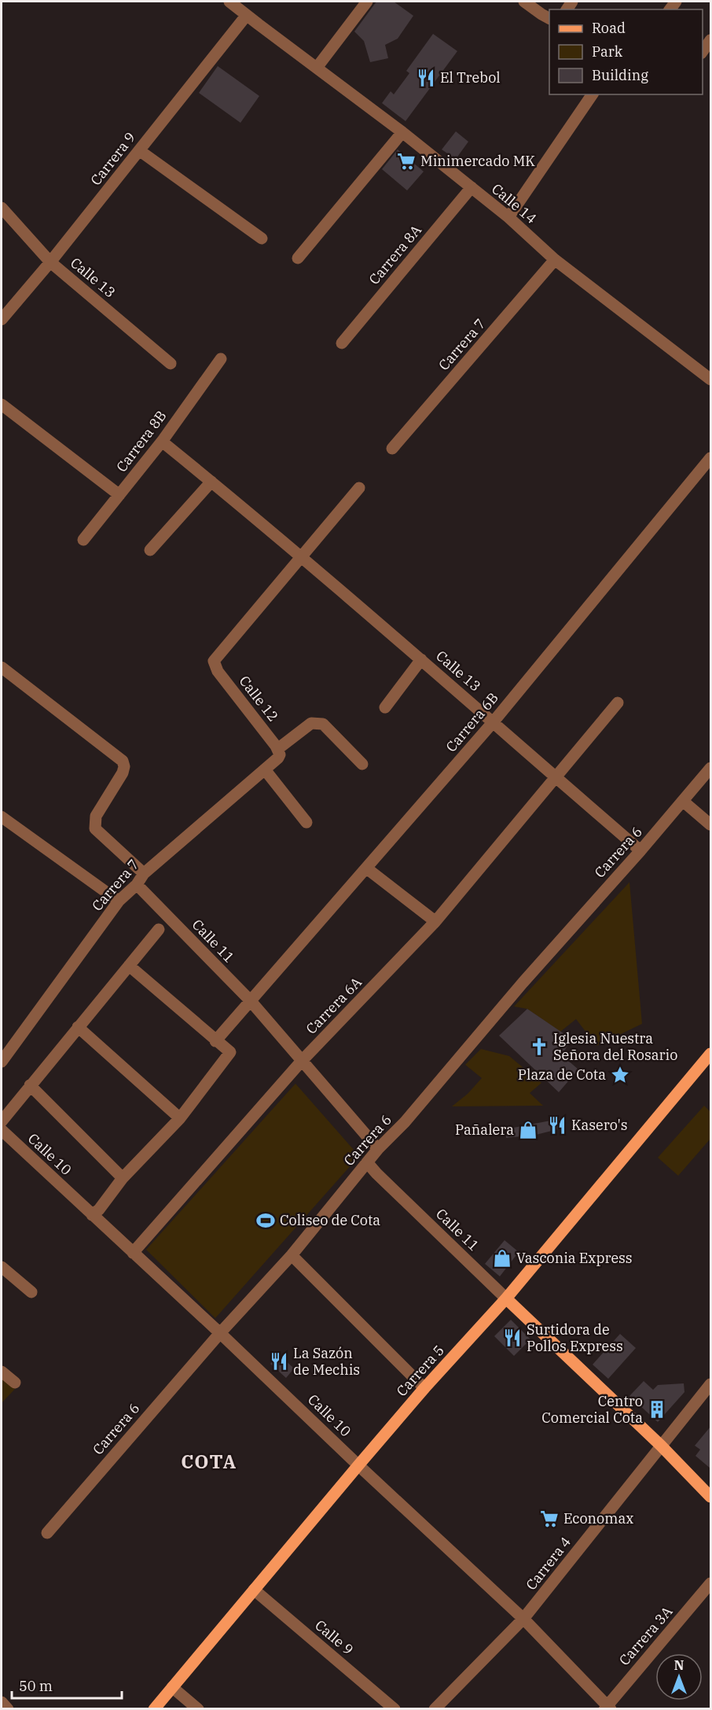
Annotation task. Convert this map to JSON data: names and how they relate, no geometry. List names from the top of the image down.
{
  "streets": {
    "main road": ["Calle 11", "Carrera 5"],
    "street": [
      "Carrera 9",
      "Calle 14",
      "Carrera 8A",
      "Calle 13",
      "Carrera 7",
      "Carrera 8B",
      "Calle 12",
      "Carrera 6B",
      "Carrera 6",
      "Carrera 6A",
      "Calle 10",
      "Carrera 4",
      "Carrera 3A",
      "Calle 9"
    ]
  },
  "crossings": [
    ["Carrera 9", "Calle 14"],
    ["Carrera 9", "Calle 13"],
    ["Calle 14", "Carrera 8A"],
    ["Calle 14", "Carrera 7"],
    ["Calle 13", "Carrera 8B"],
    ["Calle 13", "Calle 12"],
    ["Calle 13", "Carrera 6B"],
    ["Calle 13", "Carrera 6"],
    ["Calle 13", "Carrera 6A"],
    ["Carrera 7", "Calle 12"],
    ["Carrera 7", "Calle 11"],
    ["Carrera 6B", "Calle 11"],
    ["Carrera 6", "Calle 11"],
    ["Carrera 6", "Calle 10"],
    ["Calle 11", "Carrera 6A"],
    ["Calle 11", "Carrera 5"],
    ["Calle 11", "Carrera 4"],
    ["Carrera 6A", "Calle 10"],
    ["Calle 10", "Carrera 5"],
    ["Calle 10", "Carrera 4"],
    ["Calle 10", "Carrera 3A"],
    ["Carrera 5", "Calle 9"]
  ],
  "districts": ["COTA"],
  "places": {
    "restaurant": [
      "El Trebol",
      "Kasero's",
      "Surtidora de Pollos Express",
      "La Sazón de Mechis"
    ],
    "supermarket": ["Minimercado MK", "Economax"],
    "church": ["Iglesia Nuestra Señora del Rosario"],
    "place": ["Plaza de Cota"],
    "shop": ["Pañalera", "Vasconia Express"],
    "sports": ["Coliseo de Cota"],
    "building": ["Centro Comercial Cota"]
  },
  "legend": ["Road", "Park", "Building"],
  "scale_bar": "50 m",
  "north": "top"
}
